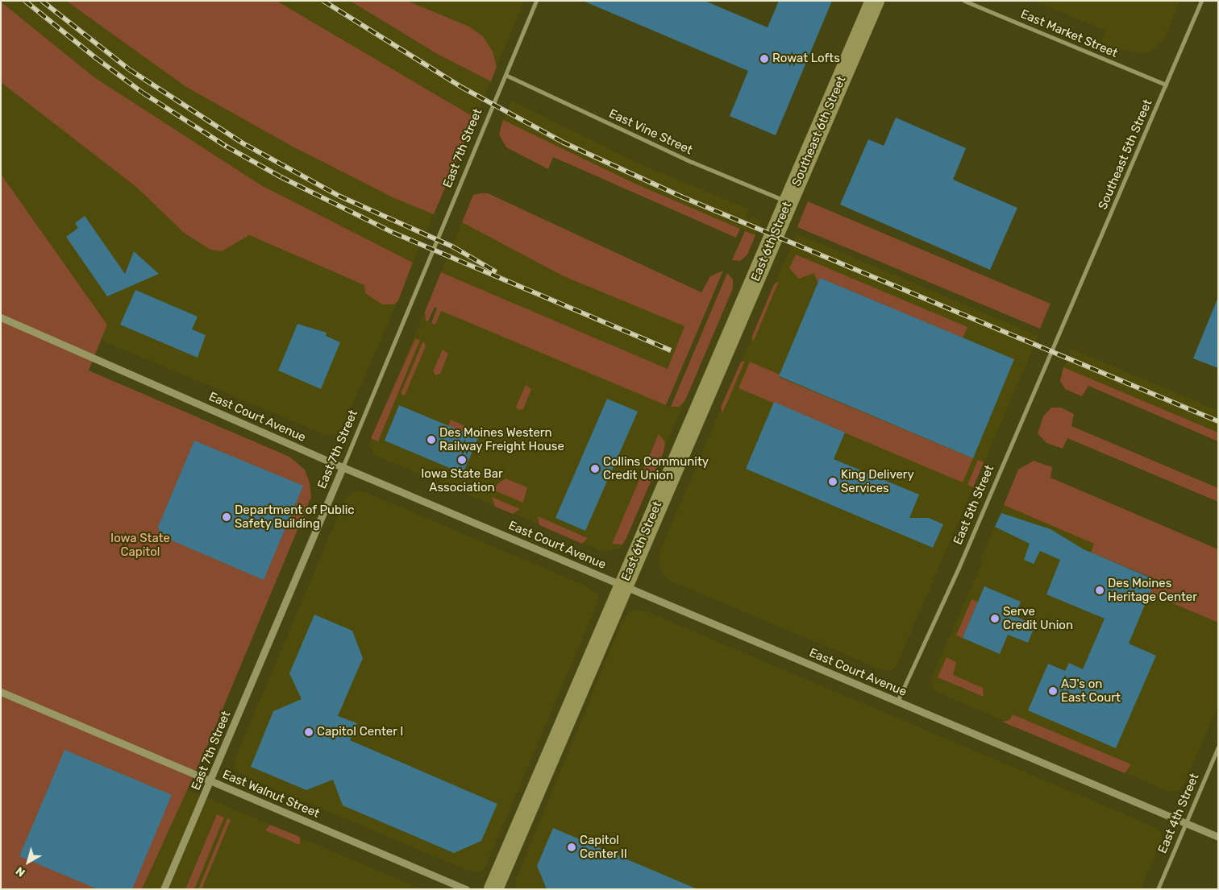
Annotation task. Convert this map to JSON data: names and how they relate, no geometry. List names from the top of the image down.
{
  "streets": {
    "main road": ["Southeast 6th Street", "East 6th Street"],
    "street": [
      "East Market Street",
      "East Vine Street",
      "East 7th Street",
      "Southeast 5th Street",
      "East Court Avenue",
      "East 5th Street",
      "East Walnut Street",
      "East 4th Street"
    ]
  },
  "crossings": [
    ["East Market Street", "Southeast 5th Street"],
    ["Southeast 6th Street", "East Vine Street"],
    ["Southeast 6th Street", "East 6th Street"],
    ["East Vine Street", "East 7th Street"],
    ["East Vine Street", "East 6th Street"],
    ["East 7th Street", "East Court Avenue"],
    ["East 7th Street", "East Walnut Street"],
    ["Southeast 5th Street", "East 5th Street"],
    ["East 6th Street", "East Court Avenue"],
    ["East Court Avenue", "East 5th Street"],
    ["East Court Avenue", "East 4th Street"]
  ],
  "parks": ["Iowa State Capitol"],
  "places": [
    "Rowat Lofts",
    "Des Moines Western Railway Freight House",
    "Iowa State Bar Association",
    "Collins Community Credit Union",
    "King Delivery Services",
    "Department of Public Safety Building",
    "Des Moines Heritage Center",
    "Serve Credit Union",
    "AJ's on East Court",
    "Capitol Center I",
    "Capitol Center II"
  ],
  "north": "bottom left"
}
